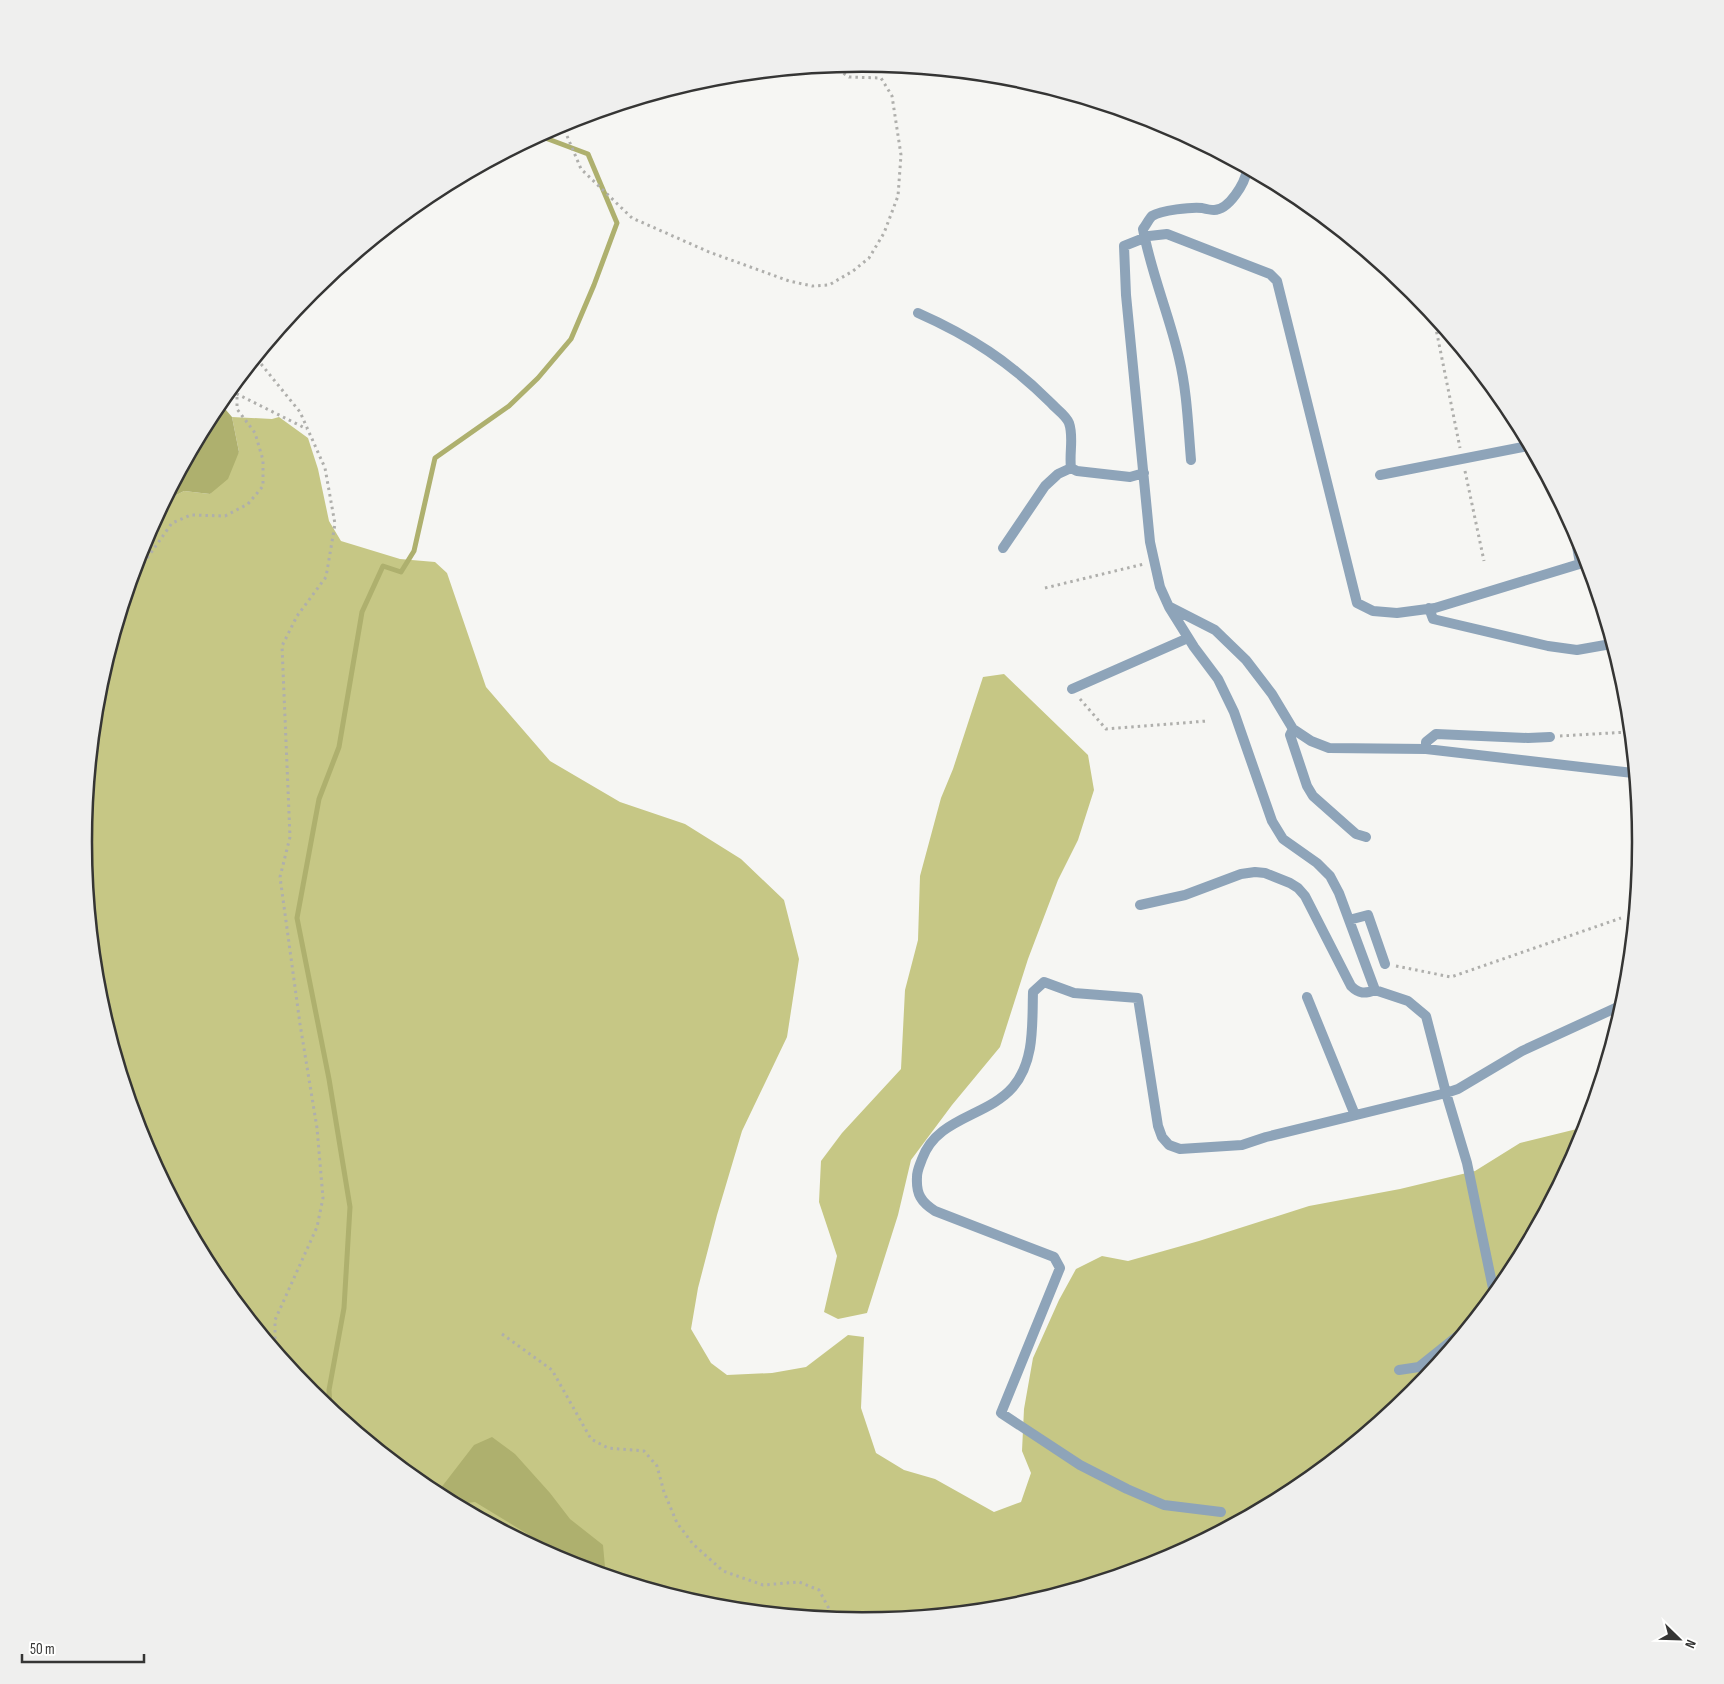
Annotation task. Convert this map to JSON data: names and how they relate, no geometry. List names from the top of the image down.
{
  "scale_bar": "50 m",
  "north": "bottom right"
}
